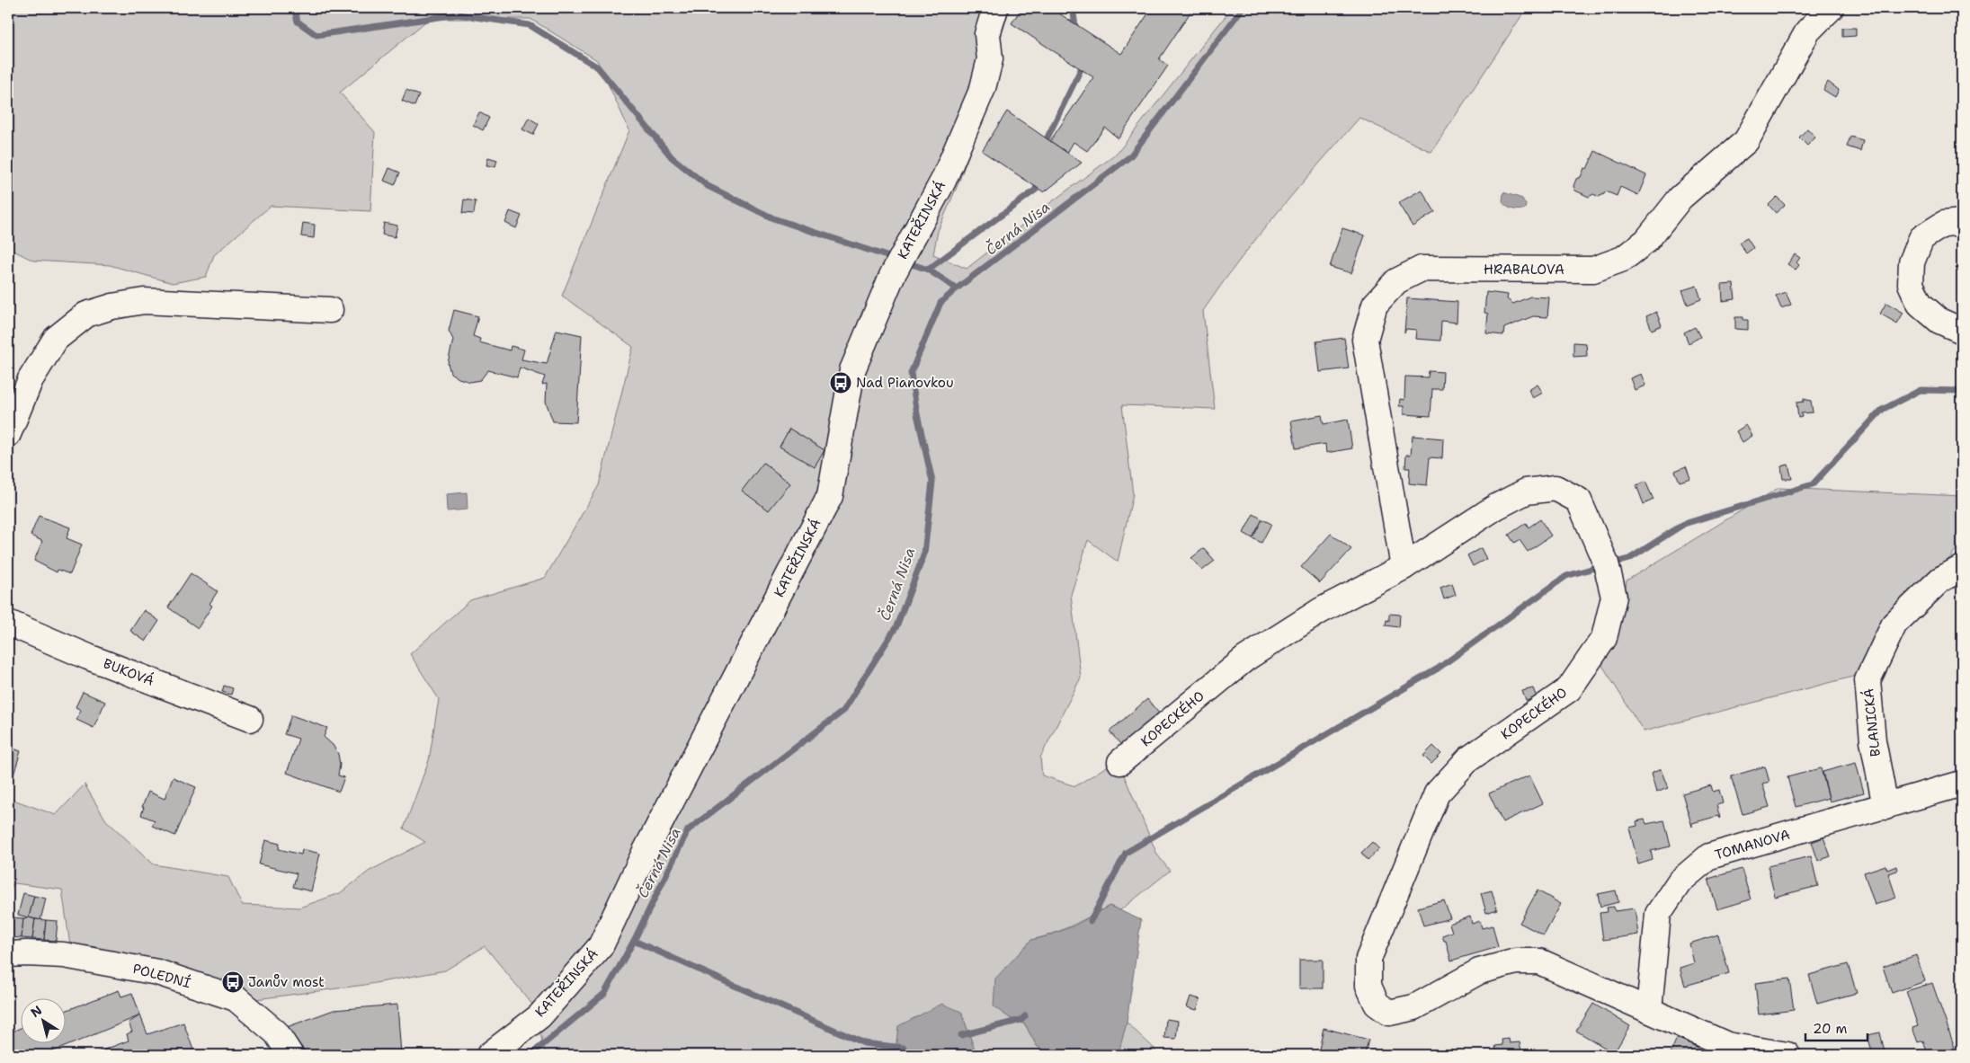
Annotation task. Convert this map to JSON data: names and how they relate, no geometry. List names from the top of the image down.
{
  "streets": {
    "street": [
      "KATEŘINSKÁ",
      "HRABALOVA",
      "BUKOVÁ",
      "KOPECKÉHO",
      "BLANICKÁ",
      "TOMANOVA",
      "POLEDNÍ"
    ]
  },
  "crossings": [
    ["HRABALOVA", "KOPECKÉHO"],
    ["KOPECKÉHO", "TOMANOVA"],
    ["BLANICKÁ", "TOMANOVA"]
  ],
  "water": ["Černá Nisa"],
  "places": {
    "bus stop": ["Nad Pianovkou", "Janův most"]
  },
  "scale_bar": "20 m",
  "north": "top left"
}
